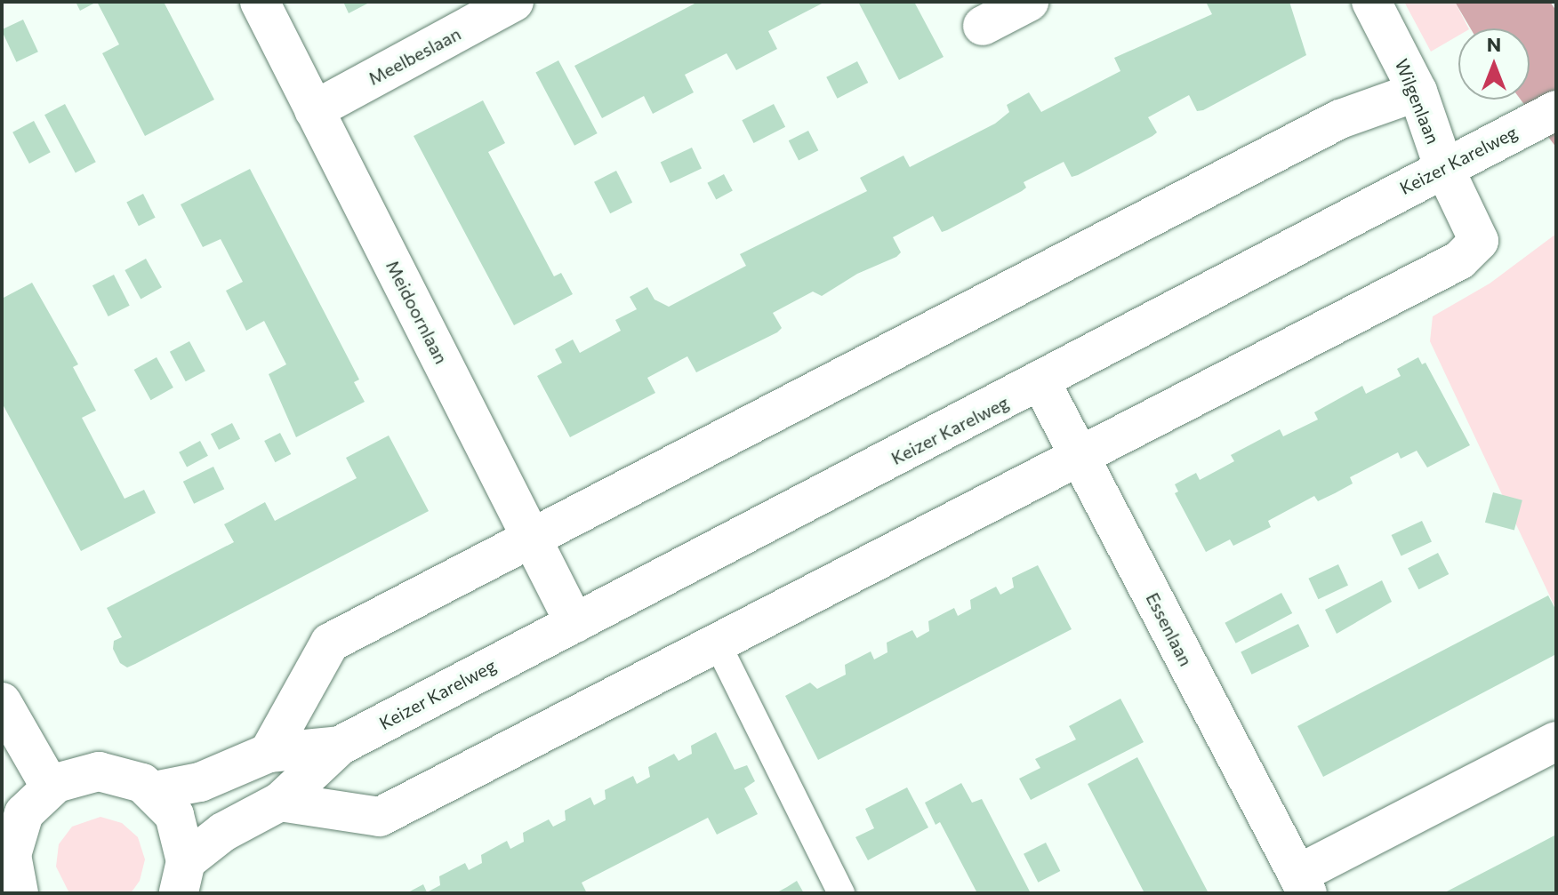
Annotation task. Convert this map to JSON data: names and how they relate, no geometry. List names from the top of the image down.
{
  "streets": {
    "street": [
      "Meelbeslaan",
      "Wilgenlaan",
      "Keizer Karelweg",
      "Meidoornlaan",
      "Essenlaan"
    ]
  },
  "crossings": [
    ["Meelbeslaan", "Meidoornlaan"],
    ["Wilgenlaan", "Keizer Karelweg"],
    ["Wilgenlaan", "Essenlaan"],
    ["Keizer Karelweg", "Meidoornlaan"],
    ["Keizer Karelweg", "Essenlaan"]
  ],
  "north": "top"
}
